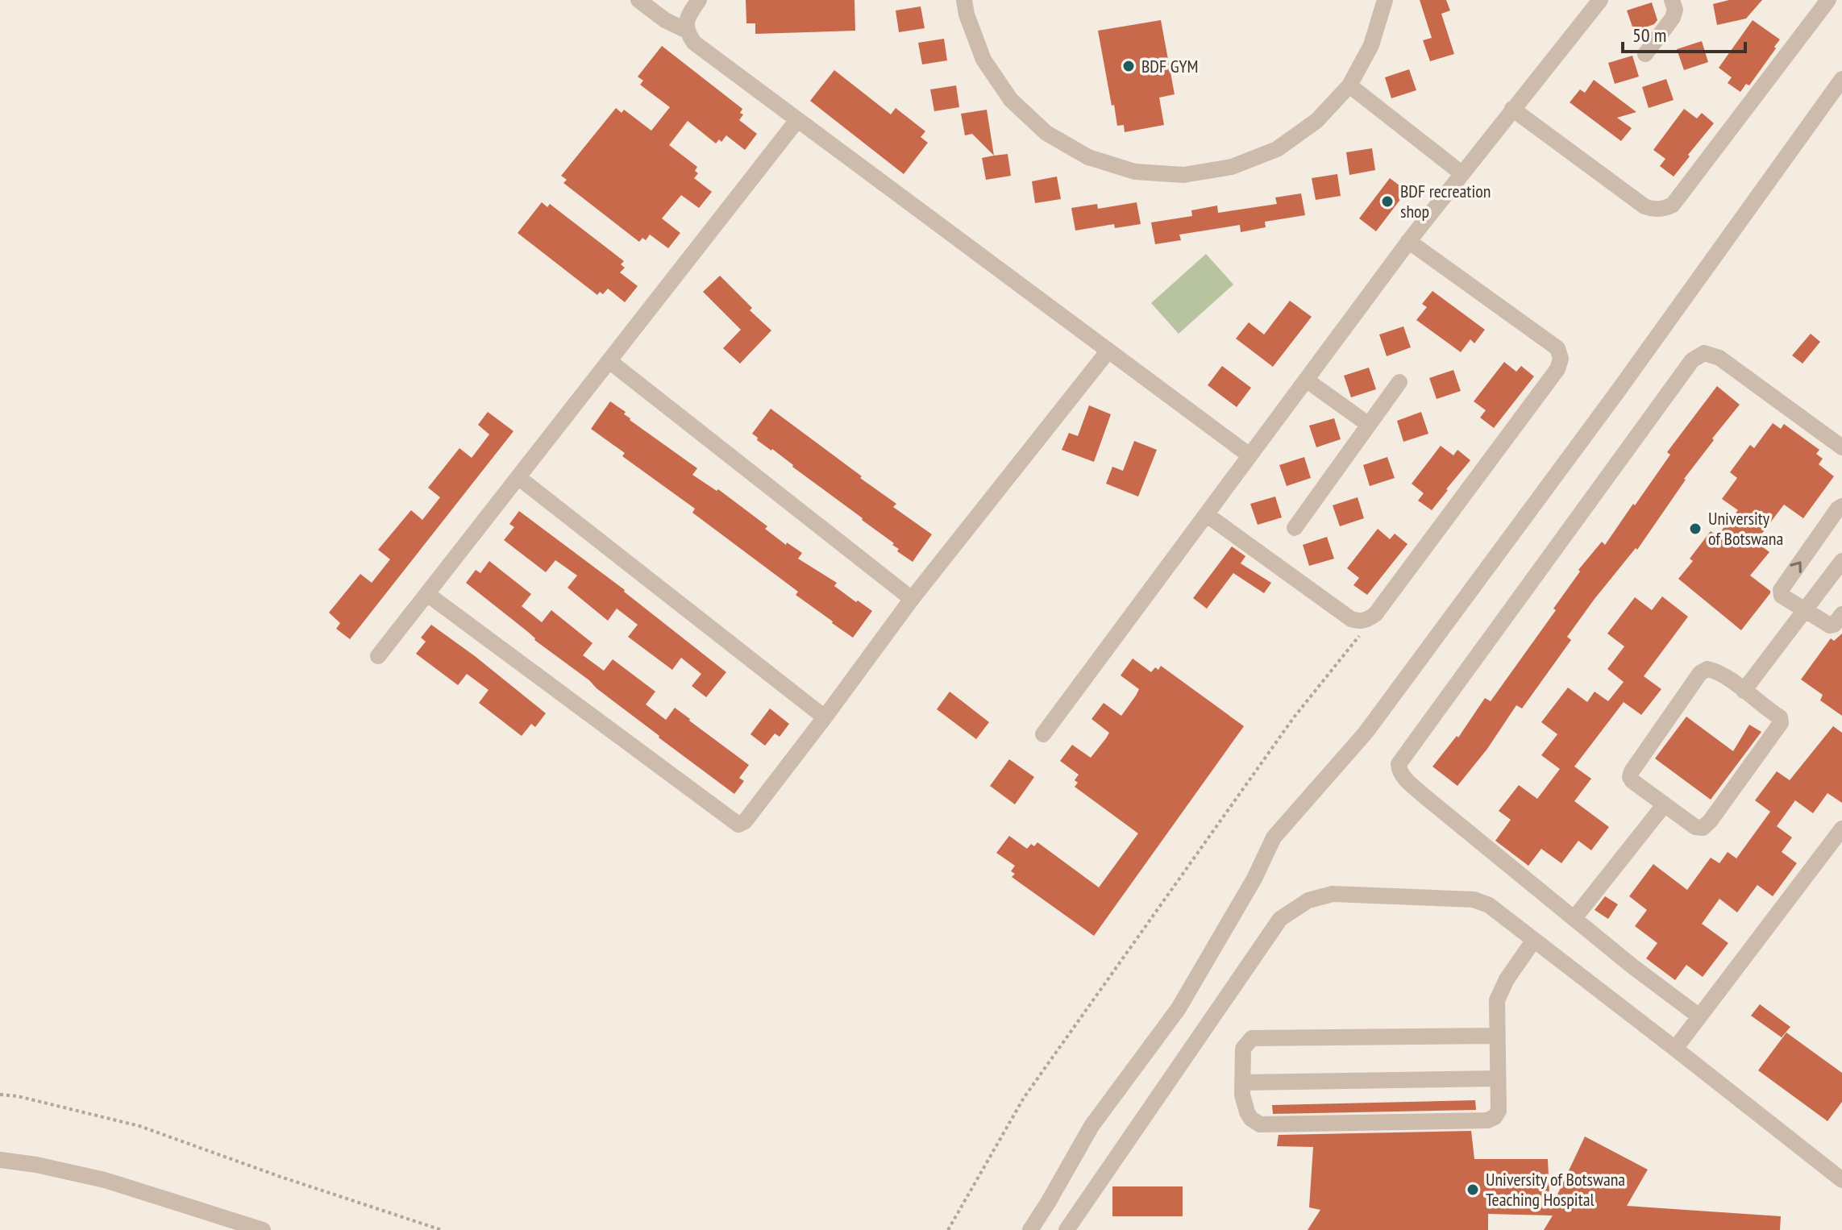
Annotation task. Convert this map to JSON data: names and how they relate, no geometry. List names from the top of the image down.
{
  "places": [
    "BDF GYM",
    "BDF recreation shop",
    "University of Botswana",
    "University of Botswana Teaching Hospital"
  ],
  "scale_bar": "50 m"
}
